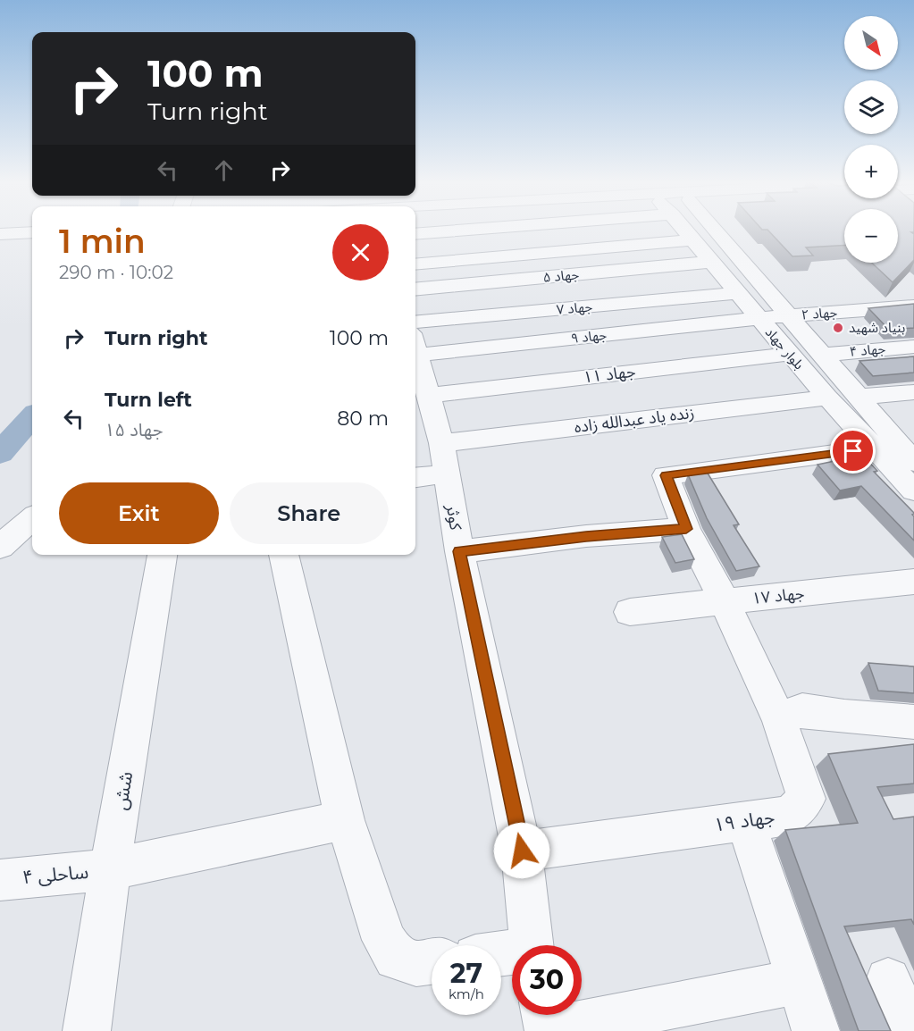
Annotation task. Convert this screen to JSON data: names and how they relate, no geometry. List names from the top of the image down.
{
  "streets": {
    "street": [
      "جهاد ۵",
      "جهاد ۷",
      "جهاد ۲",
      "جهاد ۹",
      "بلوار جهاد",
      "جهاد ۴",
      "جهاد ۱۱",
      "زنده یاد عبدالله زاده",
      "کوثر",
      "جهاد ۱۷",
      "شش",
      "جهاد ۱۹",
      "ساحلی ۴"
    ]
  },
  "crossings": [
    ["جهاد ۵", "بلوار جهاد"],
    ["جهاد ۷", "بلوار جهاد"],
    ["جهاد ۲", "جهاد ۹"],
    ["جهاد ۲", "بلوار جهاد"],
    ["جهاد ۹", "بلوار جهاد"],
    ["جهاد ۹", "جهاد ۱۱"],
    ["جهاد ۹", "کوثر"],
    ["بلوار جهاد", "جهاد ۴"],
    ["بلوار جهاد", "جهاد ۱۱"],
    ["بلوار جهاد", "زنده یاد عبدالله زاده"],
    ["جهاد ۱۱", "کوثر"],
    ["زنده یاد عبدالله زاده", "کوثر"],
    ["کوثر", "جهاد ۱۹"],
    ["شش", "ساحلی ۴"]
  ],
  "places": ["بنیاد شهید"],
  "north": "bottom right",
  "page": {
    "map_buttons": ["+", "−"],
    "turn": ["100 m", "Turn right"],
    "heading": ["1 min", "290 m · 10:02"],
    "list": [
      {
        "name": "Turn right",
        "value": "100 m"
      },
      {
        "name": "Turn left",
        "note": "جهاد ۱۵",
        "value": "80 m"
      }
    ],
    "buttons": ["Exit", "Share"],
    "speed": "27 km/h",
    "limit": "30"
  }
}
